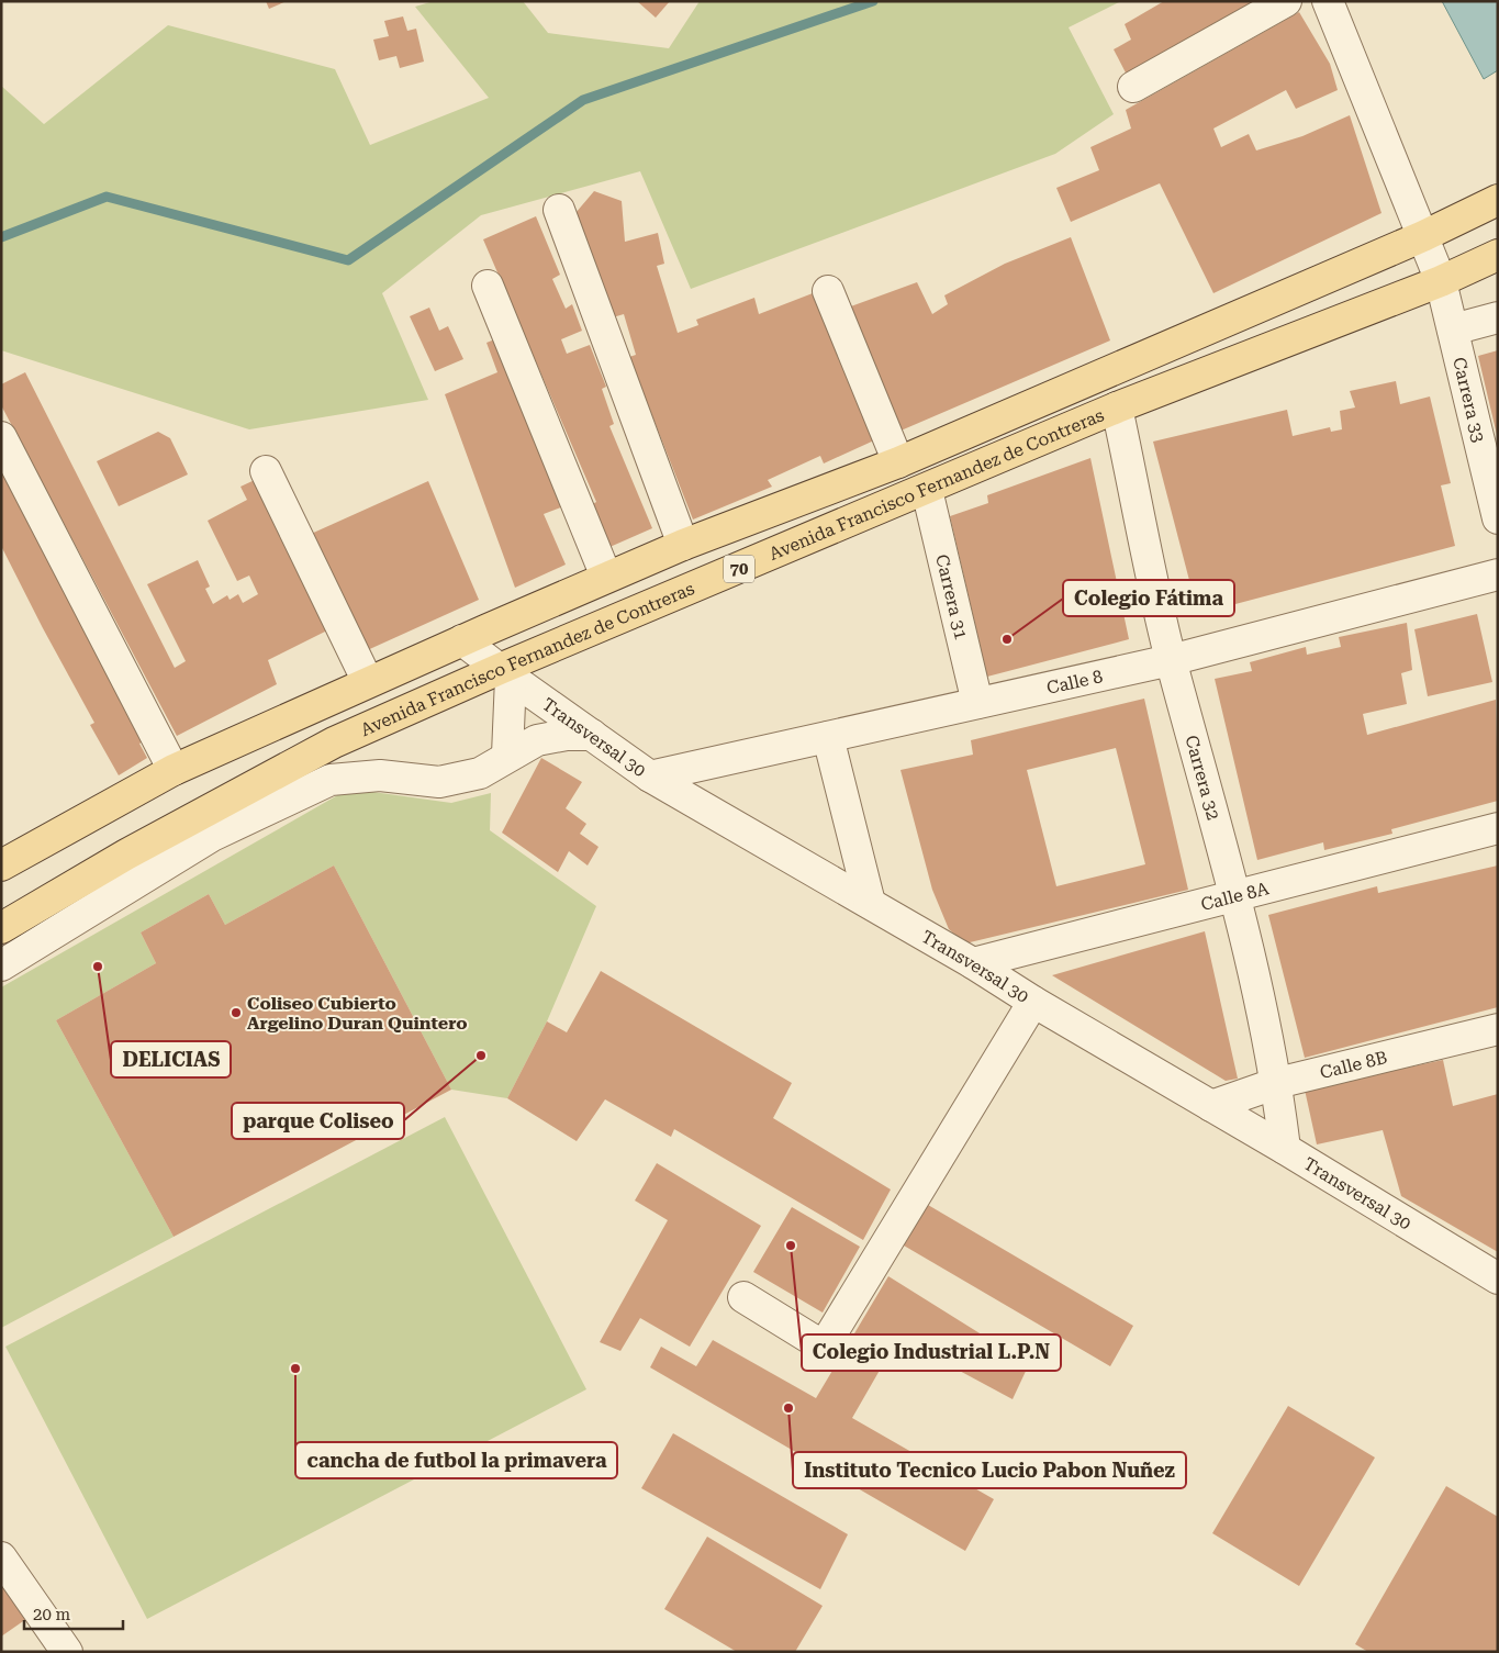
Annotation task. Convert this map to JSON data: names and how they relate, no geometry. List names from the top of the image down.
{
  "streets": {
    "main road": ["Avenida Francisco Fernandez de Contreras", "70"],
    "street": [
      "Carrera 33",
      "Carrera 31",
      "Calle 8",
      "Transversal 30",
      "Carrera 32",
      "Calle 8A",
      "Calle 8B"
    ]
  },
  "crossings": [
    ["Carrera 33", "Avenida Francisco Fernandez de Contreras"],
    ["Avenida Francisco Fernandez de Contreras", "Carrera 31"],
    ["Avenida Francisco Fernandez de Contreras", "Transversal 30"],
    ["Avenida Francisco Fernandez de Contreras", "Carrera 32"],
    ["Carrera 31", "Calle 8"],
    ["Calle 8", "Transversal 30"],
    ["Calle 8", "Carrera 32"],
    ["Transversal 30", "Carrera 32"],
    ["Transversal 30", "Calle 8A"],
    ["Transversal 30", "Calle 8B"],
    ["Carrera 32", "Calle 8A"],
    ["Carrera 32", "Calle 8B"]
  ],
  "places": [
    "Colegio Fátima",
    "DELICIAS",
    "Coliseo Cubierto Argelino Duran Quintero",
    "parque Coliseo",
    "Colegio Industrial L.P.N",
    "cancha de futbol la primavera",
    "Instituto Tecnico Lucio Pabon Nuñez"
  ],
  "scale_bar": "20 m"
}
